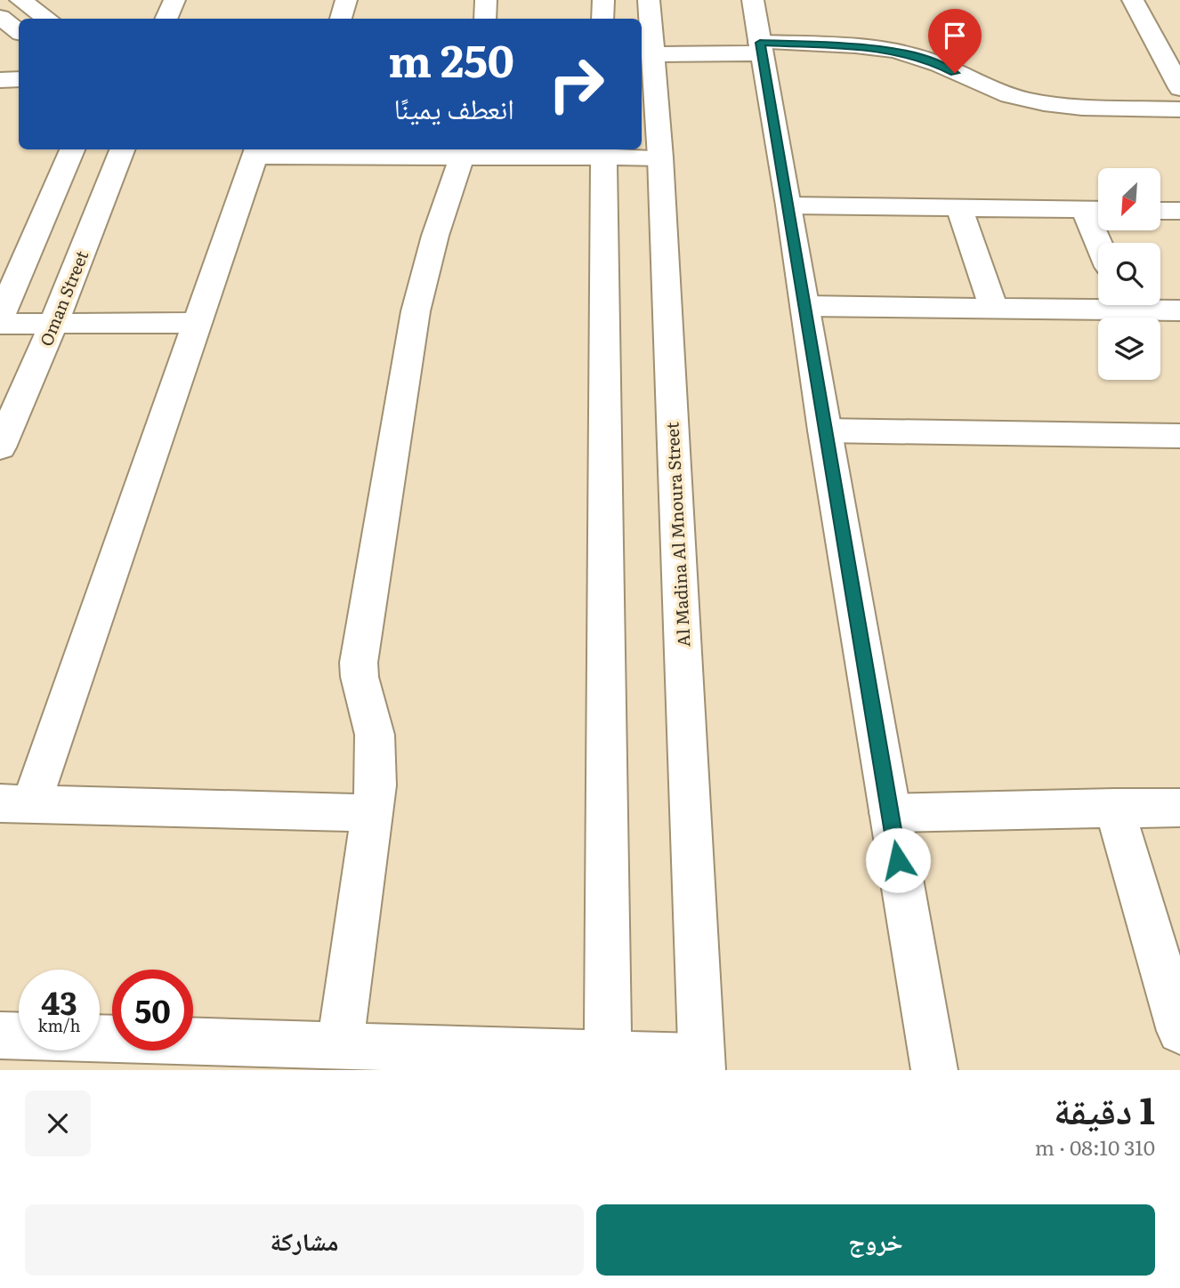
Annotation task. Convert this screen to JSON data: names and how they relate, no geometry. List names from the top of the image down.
{
  "streets": {
    "street": ["Oman Street", "Al Madina Al Mnoura Street"]
  },
  "north": "bottom left",
  "page": {
    "turn": ["250 m", "انعطف يمينًا"],
    "speed": "43 km/h",
    "limit": "50",
    "heading": ["1 دقيقة", "310 m · 08:10"],
    "buttons": ["خروج", "مشاركة"]
  }
}
